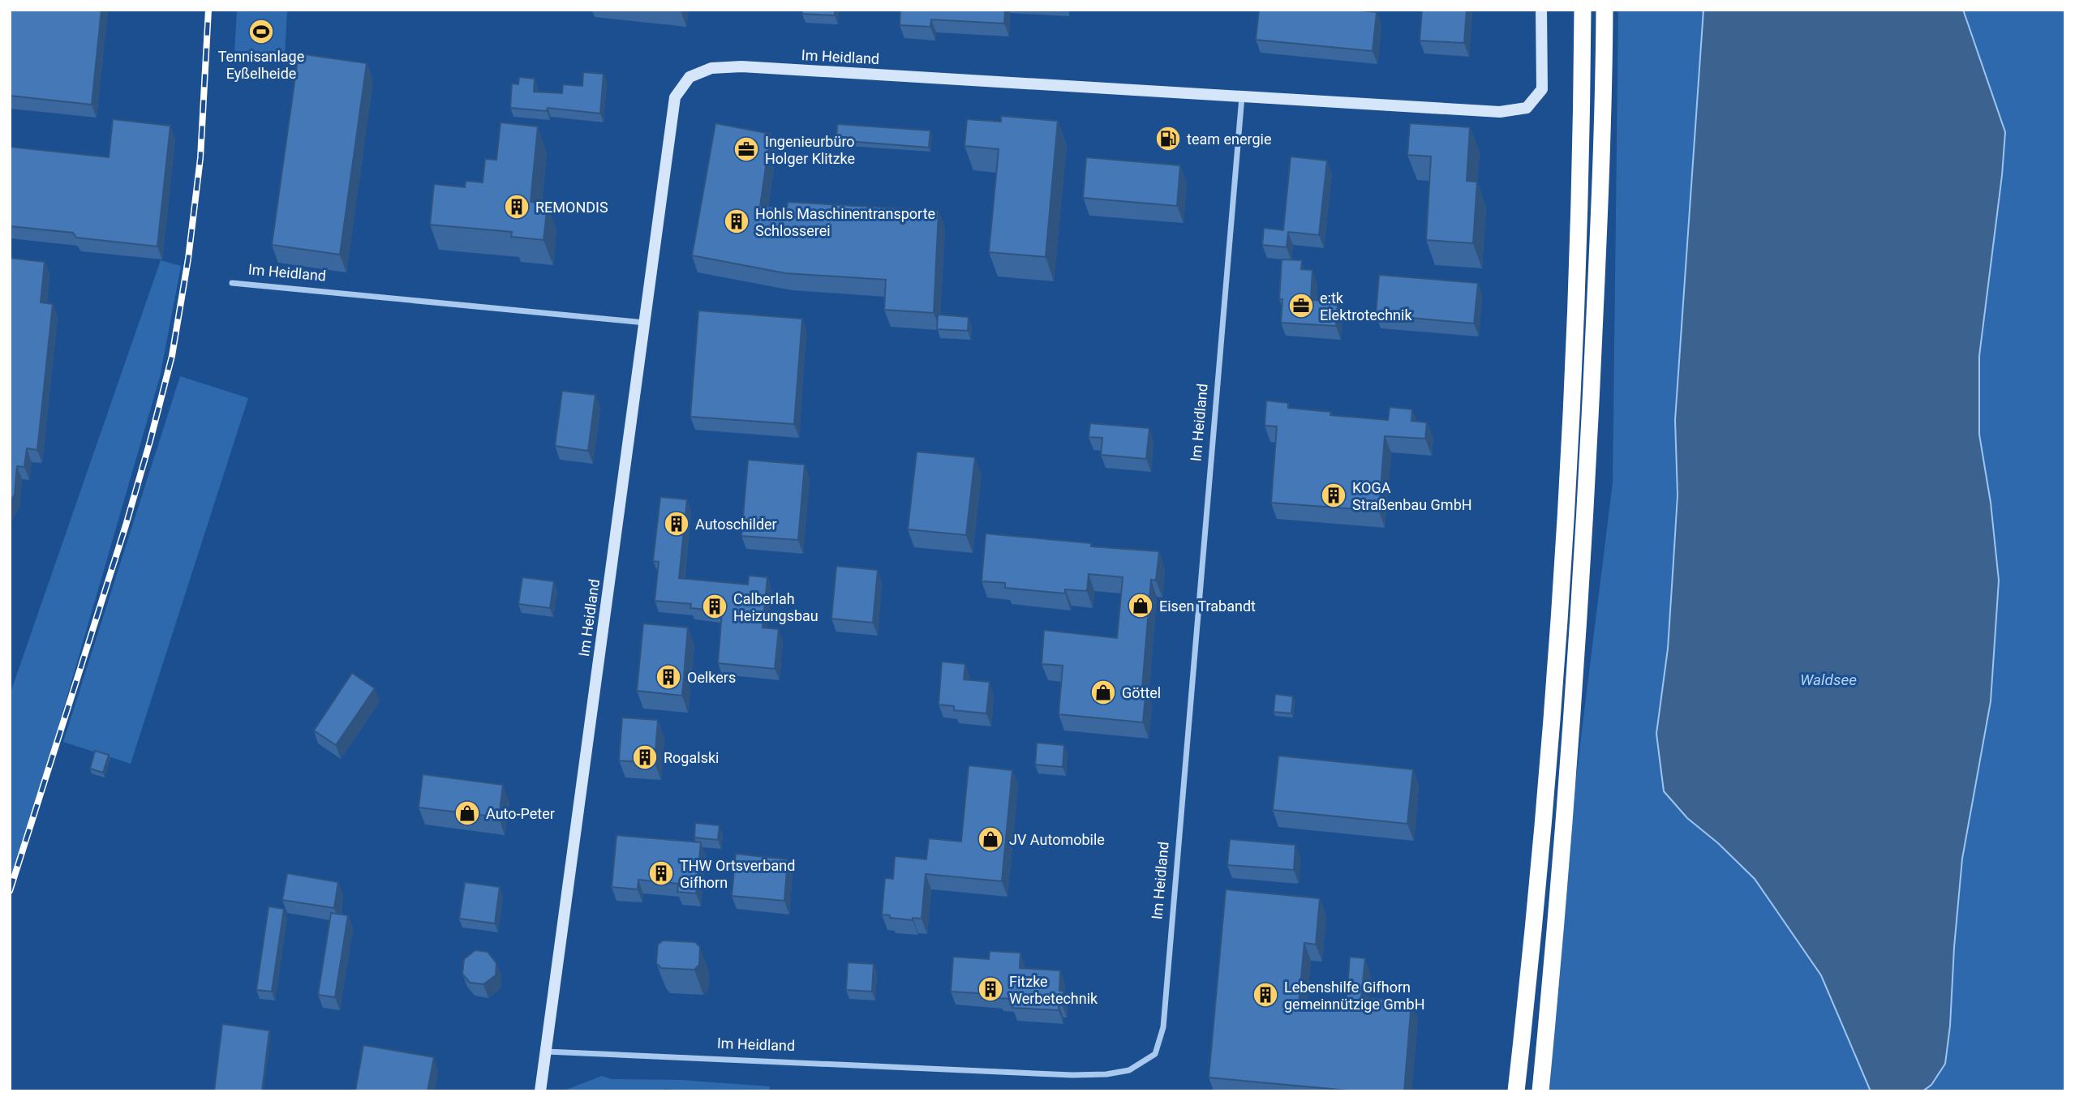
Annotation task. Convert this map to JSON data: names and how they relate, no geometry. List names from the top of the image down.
{
  "streets": {
    "street": ["Im Heidland"]
  },
  "water": ["Waldsee"],
  "places": {
    "sports": ["Tennisanlage Eyßelheide"],
    "fuel station": ["team energie"],
    "office": ["Ingenieurbüro Holger Klitzke", "e:tk Elektrotechnik"],
    "building": [
      "REMONDIS",
      "Hohls Maschinentransporte Schlosserei",
      "KOGA Straßenbau GmbH",
      "Autoschilder",
      "Calberlah Heizungsbau",
      "Oelkers",
      "Rogalski",
      "THW Ortsverband Gifhorn",
      "Fitzke Werbetechnik",
      "Lebenshilfe Gifhorn gemeinnützige GmbH"
    ],
    "shop": [
      "Eisen Trabandt",
      "Göttel",
      "Auto-Peter",
      "JV Automobile"
    ]
  }
}
